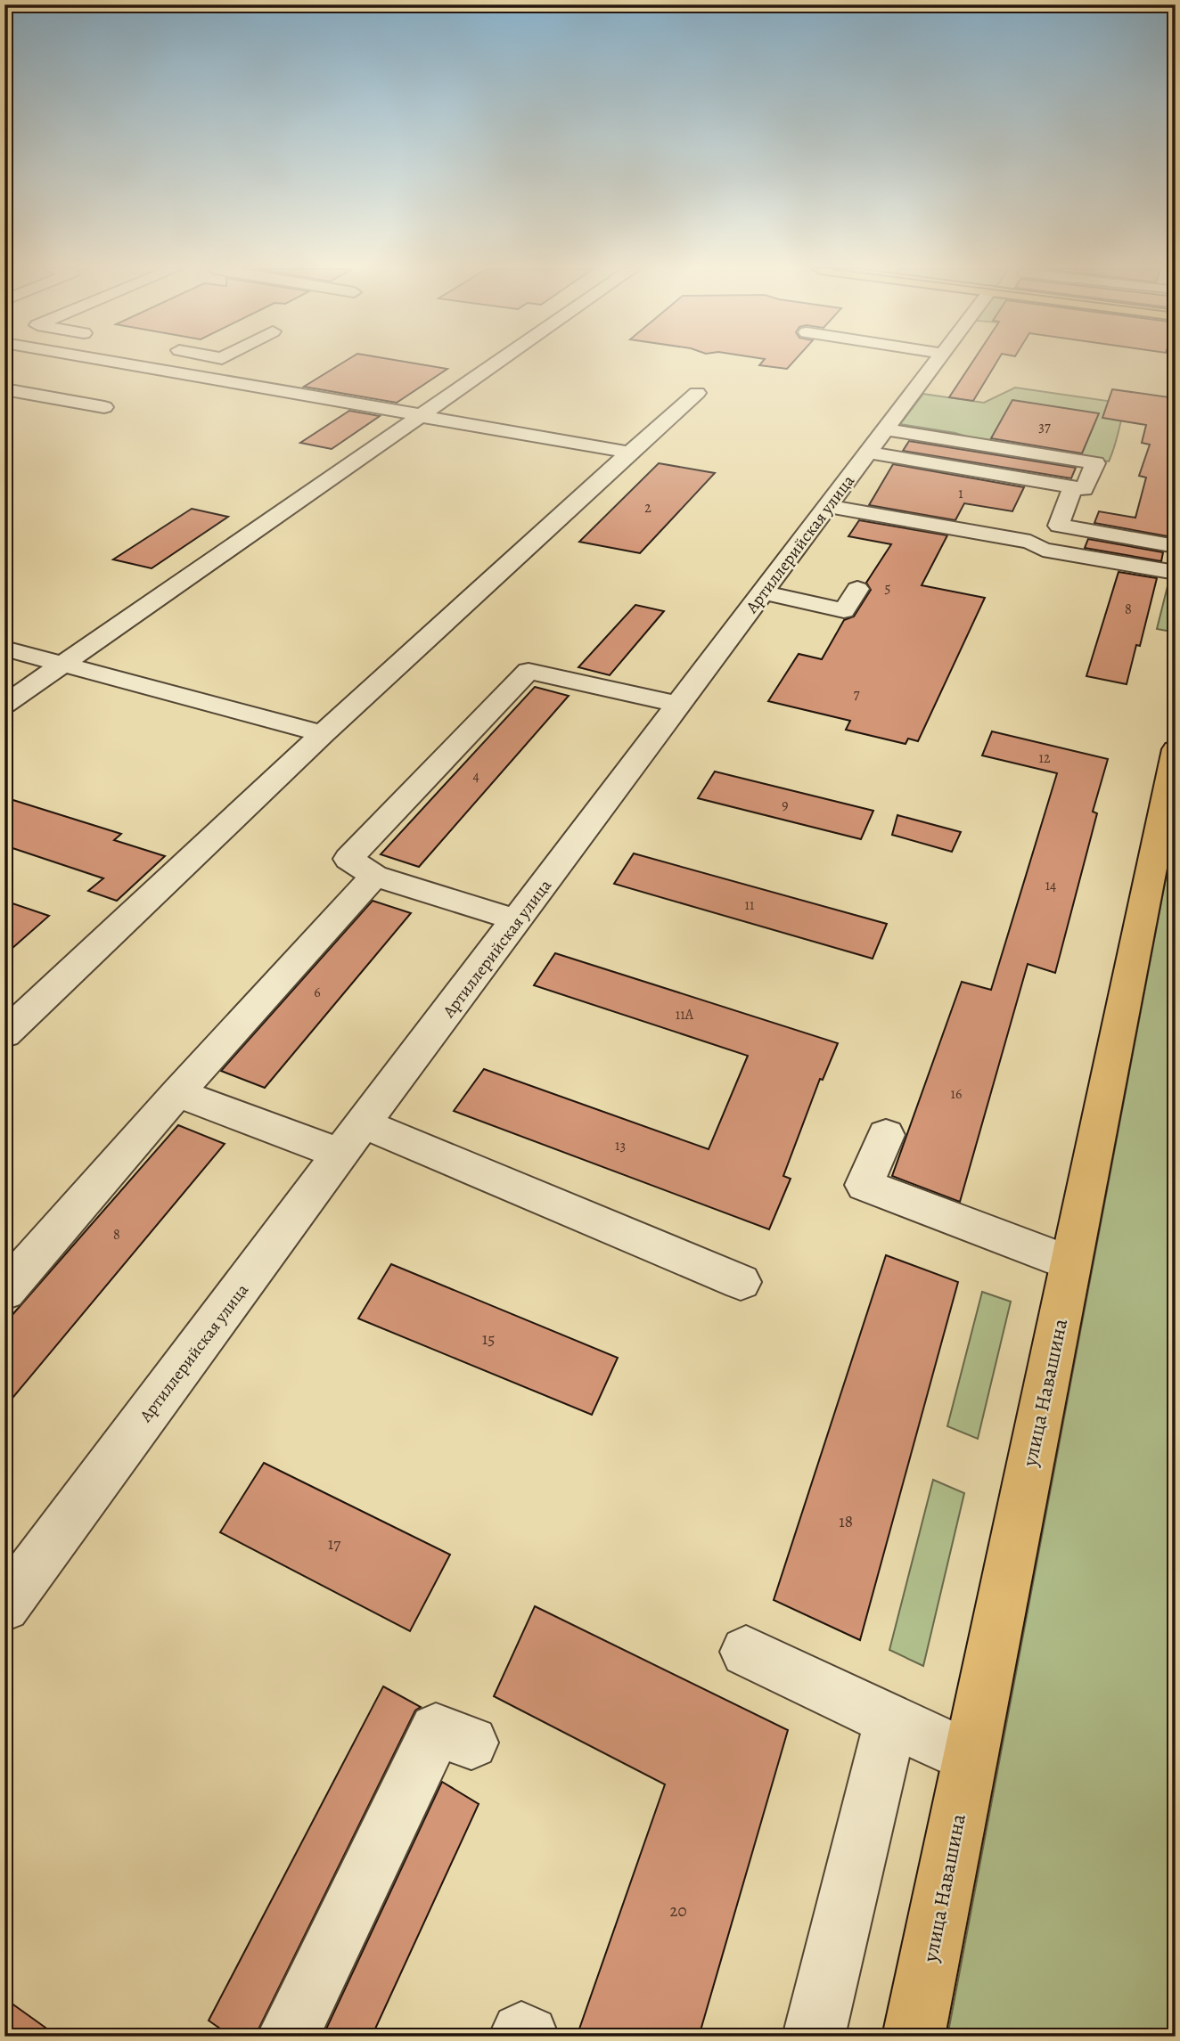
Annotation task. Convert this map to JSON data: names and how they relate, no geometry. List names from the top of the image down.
{
  "streets": {
    "main road": ["улица Навашина"],
    "street": ["Артиллерийская улица"]
  },
  "house_numbers": [
    "37",
    "1",
    "2",
    "5",
    "8",
    "7",
    "12",
    "4",
    "9",
    "14",
    "11",
    "6",
    "11А",
    "16",
    "13",
    "8",
    "15",
    "18",
    "17",
    "20"
  ]
}
